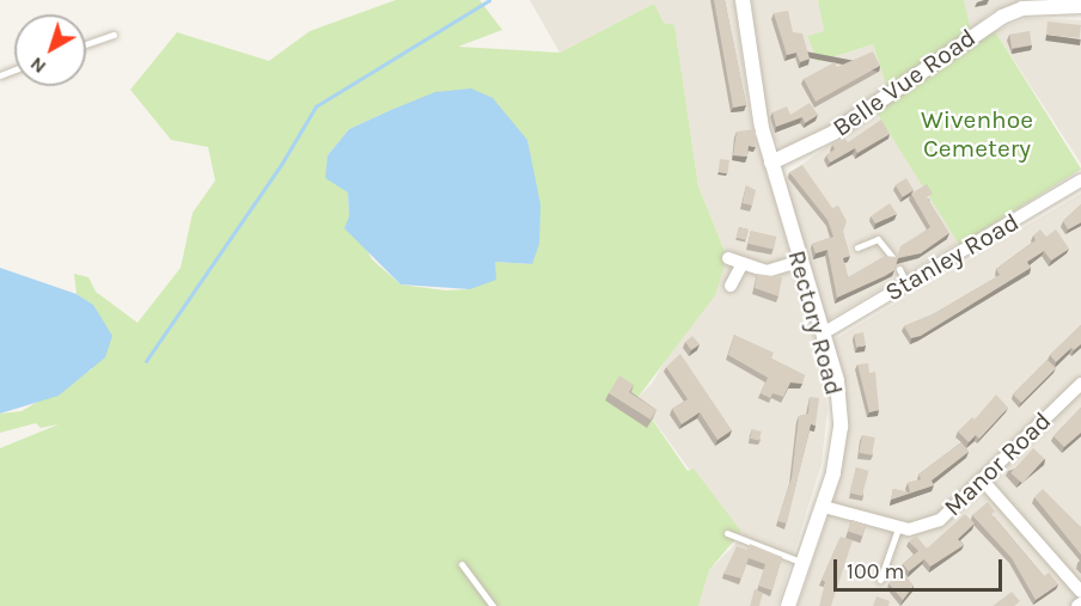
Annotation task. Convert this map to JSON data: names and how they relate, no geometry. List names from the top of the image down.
{
  "streets": {
    "street": [
      "Belle Vue Road",
      "Stanley Road",
      "Rectory Road",
      "Manor Road"
    ]
  },
  "crossings": [
    ["Belle Vue Road", "Rectory Road"],
    ["Stanley Road", "Rectory Road"],
    ["Rectory Road", "Manor Road"]
  ],
  "parks": ["Wivenhoe Cemetery"],
  "scale_bar": "100 m",
  "north": "bottom left"
}
